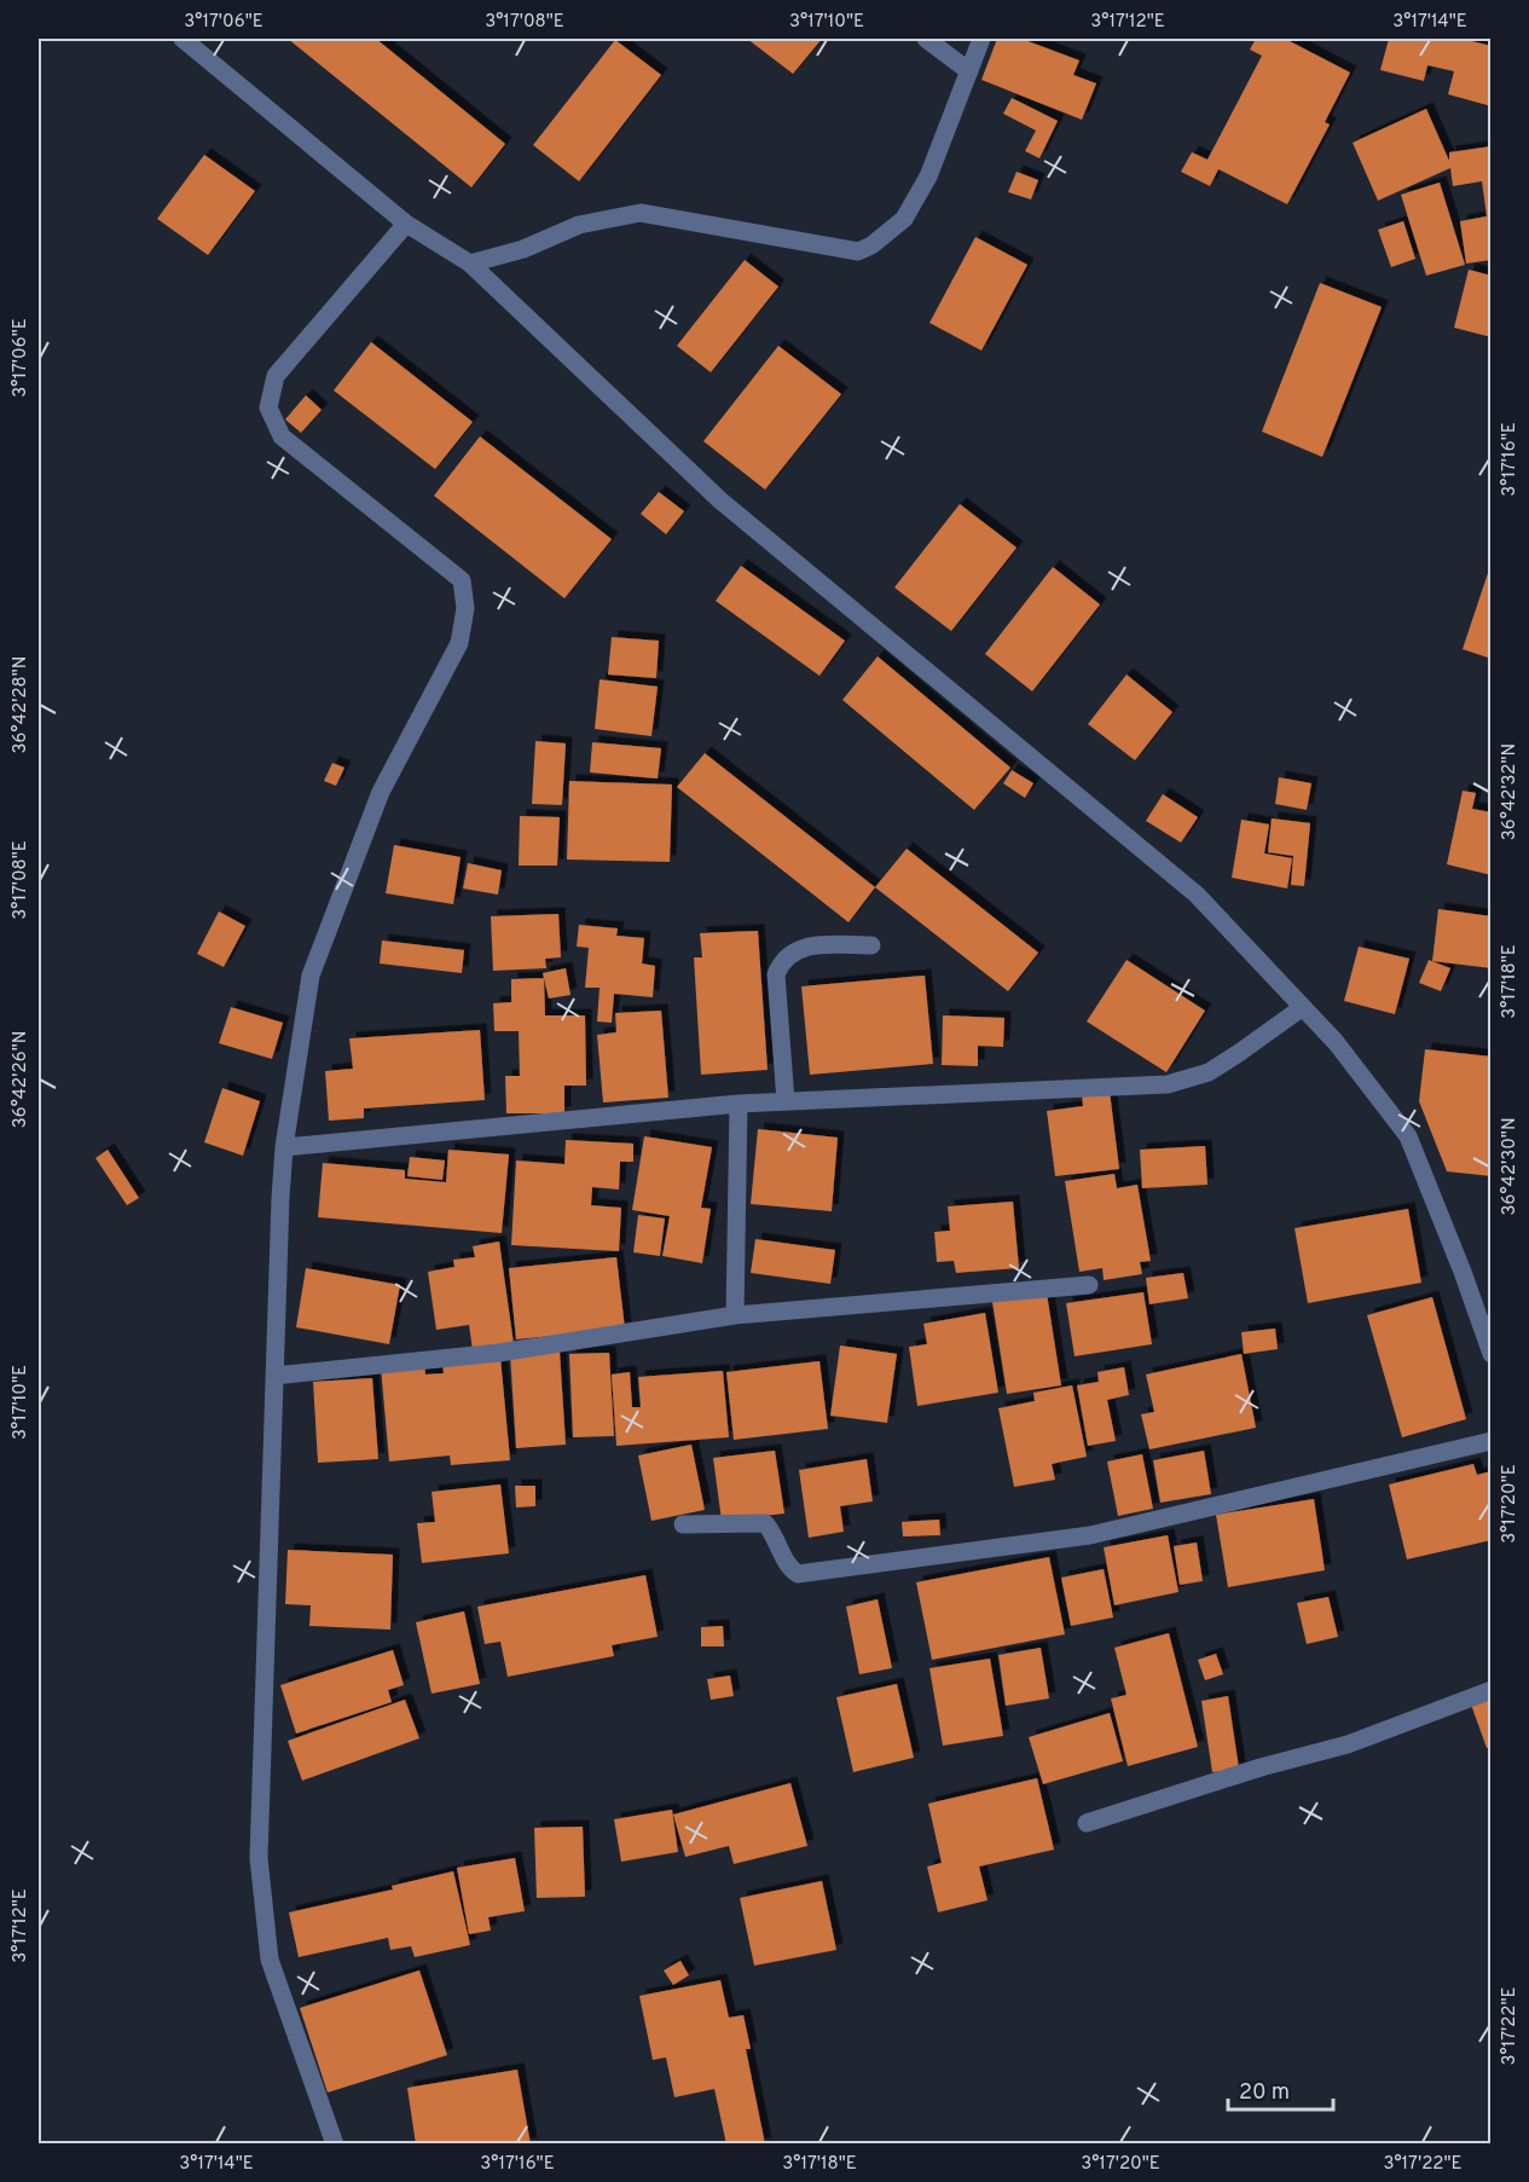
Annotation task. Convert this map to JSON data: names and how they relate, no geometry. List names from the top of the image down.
{
  "scale_bar": "20 m",
  "coordinates": [
    "3°17'06\"E",
    "3°17'08\"E",
    "3°17'10\"E",
    "3°17'12\"E",
    "3°17'14\"E",
    "3°17'16\"E",
    "36°42'28\"N",
    "36°42'32\"N",
    "3°17'18\"E",
    "36°42'26\"N",
    "36°42'30\"N",
    "3°17'20\"E",
    "3°17'22\"E"
  ]
}
